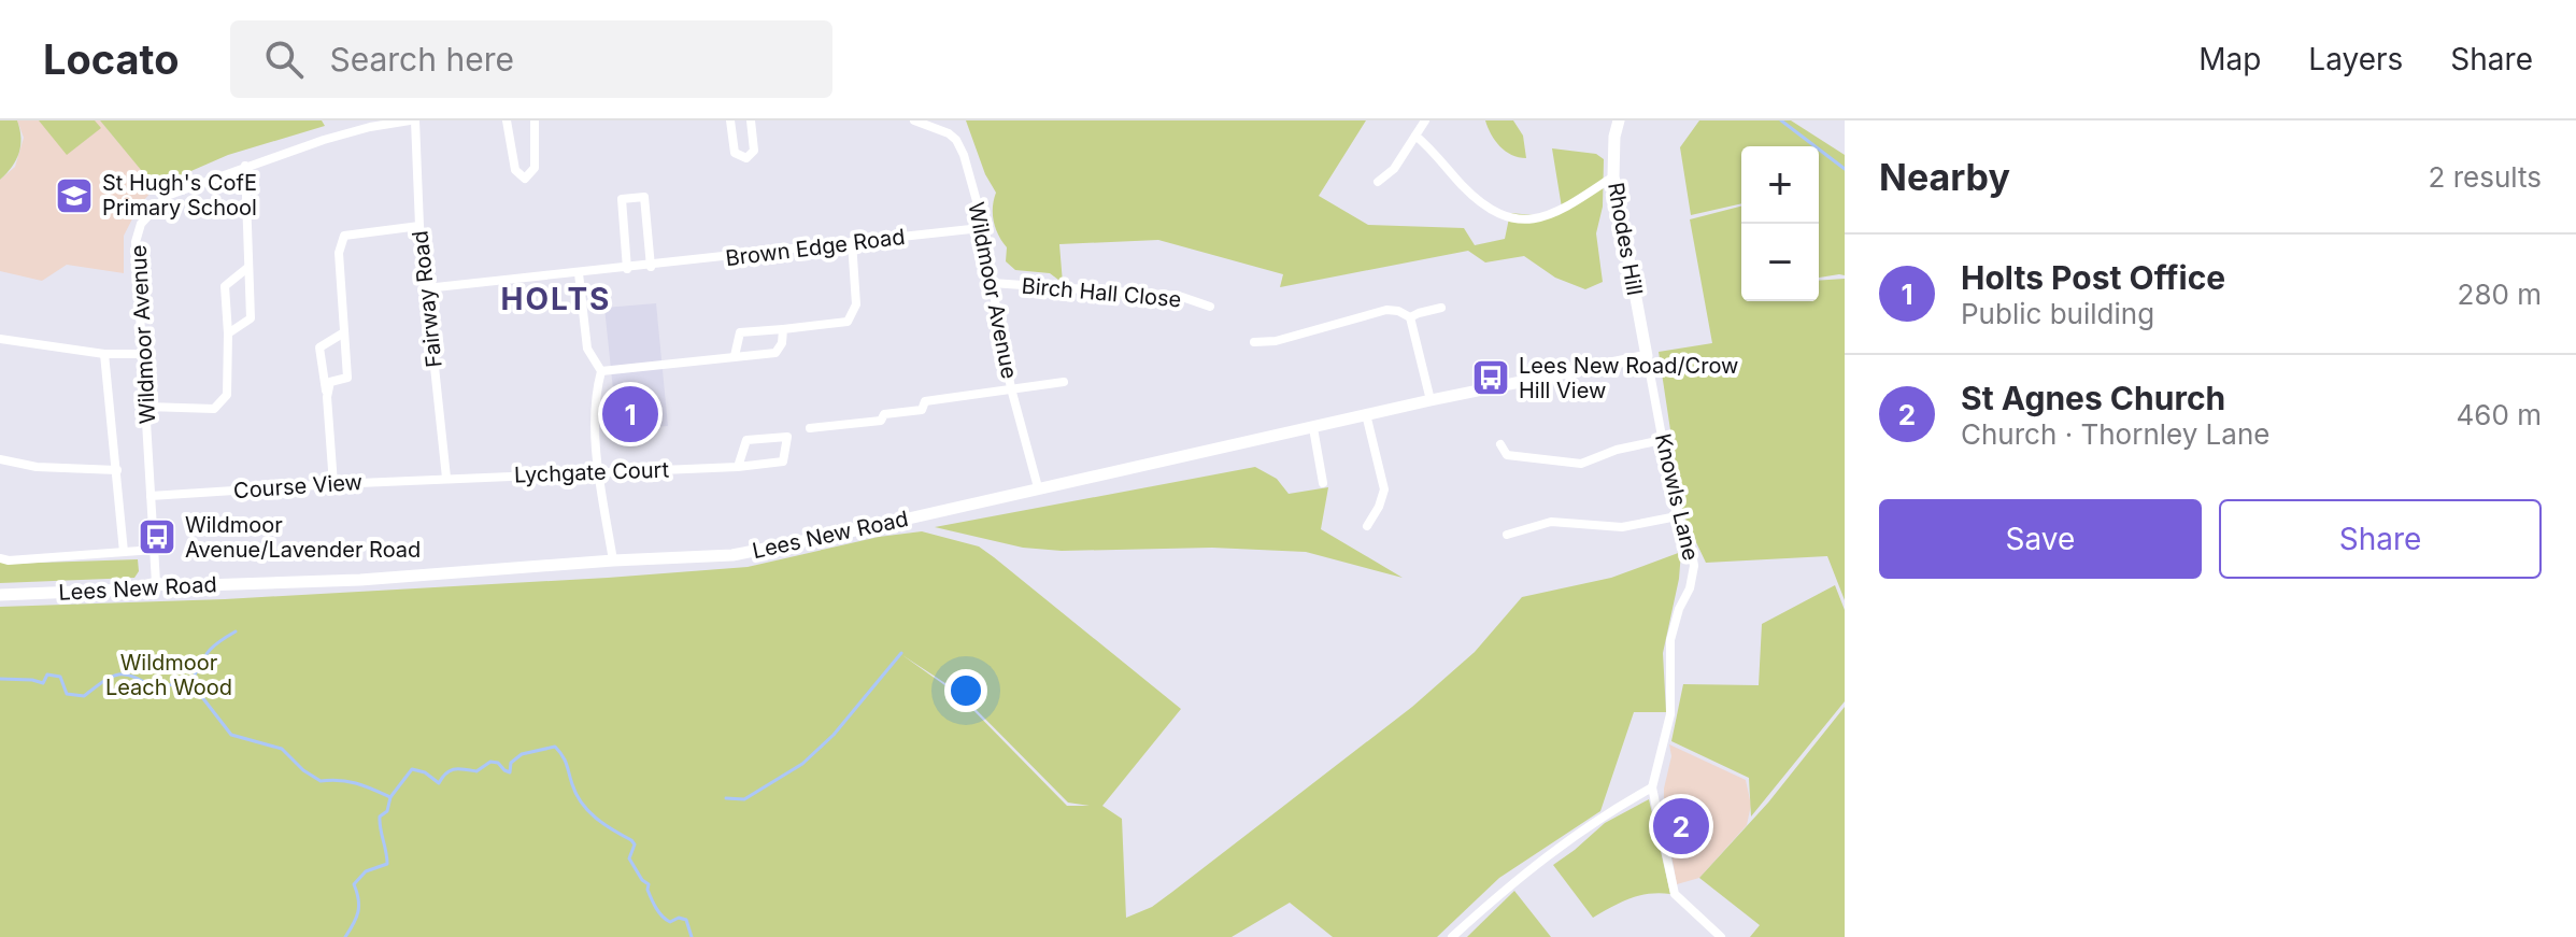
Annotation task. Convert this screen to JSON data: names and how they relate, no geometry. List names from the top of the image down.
{
  "streets": {
    "street": [
      "Rhodes Hill",
      "Brown Edge Road",
      "Wildmoor Avenue",
      "Birch Hall Close",
      "Fairway Road",
      "Lychgate Court",
      "Course View",
      "Knowls Lane",
      "Lees New Road"
    ]
  },
  "crossings": [
    ["Rhodes Hill", "Knowls Lane"],
    ["Rhodes Hill", "Lees New Road"],
    ["Brown Edge Road", "Wildmoor Avenue"],
    ["Brown Edge Road", "Fairway Road"],
    ["Wildmoor Avenue", "Birch Hall Close"],
    ["Wildmoor Avenue", "Fairway Road"],
    ["Wildmoor Avenue", "Course View"],
    ["Wildmoor Avenue", "Lees New Road"],
    ["Fairway Road", "Lychgate Court"],
    ["Fairway Road", "Course View"],
    ["Lychgate Court", "Course View"],
    ["Knowls Lane", "Lees New Road"]
  ],
  "districts": ["HOLTS"],
  "parks": ["Wildmoor Leach Wood"],
  "places": {
    "school or university": ["St Hugh's CofE Primary School"],
    "bus stop": ["Lees New Road/Crow Hill View", "Wildmoor Avenue/Lavender Road"]
  },
  "page": {
    "header": "Locato",
    "search": "Search here",
    "nav": ["Map", "Layers", "Share"],
    "heading": ["Nearby", "2 results"],
    "map_buttons": ["+", "−"],
    "list": [
      {
        "mark": "1",
        "name": "Holts Post Office",
        "note": "Public building",
        "value": "280 m"
      },
      {
        "mark": "2",
        "name": "St Agnes Church",
        "note": "Church · Thornley Lane",
        "value": "460 m"
      }
    ],
    "pins": ["1", "2"],
    "buttons": ["Save", "Share"]
  }
}
